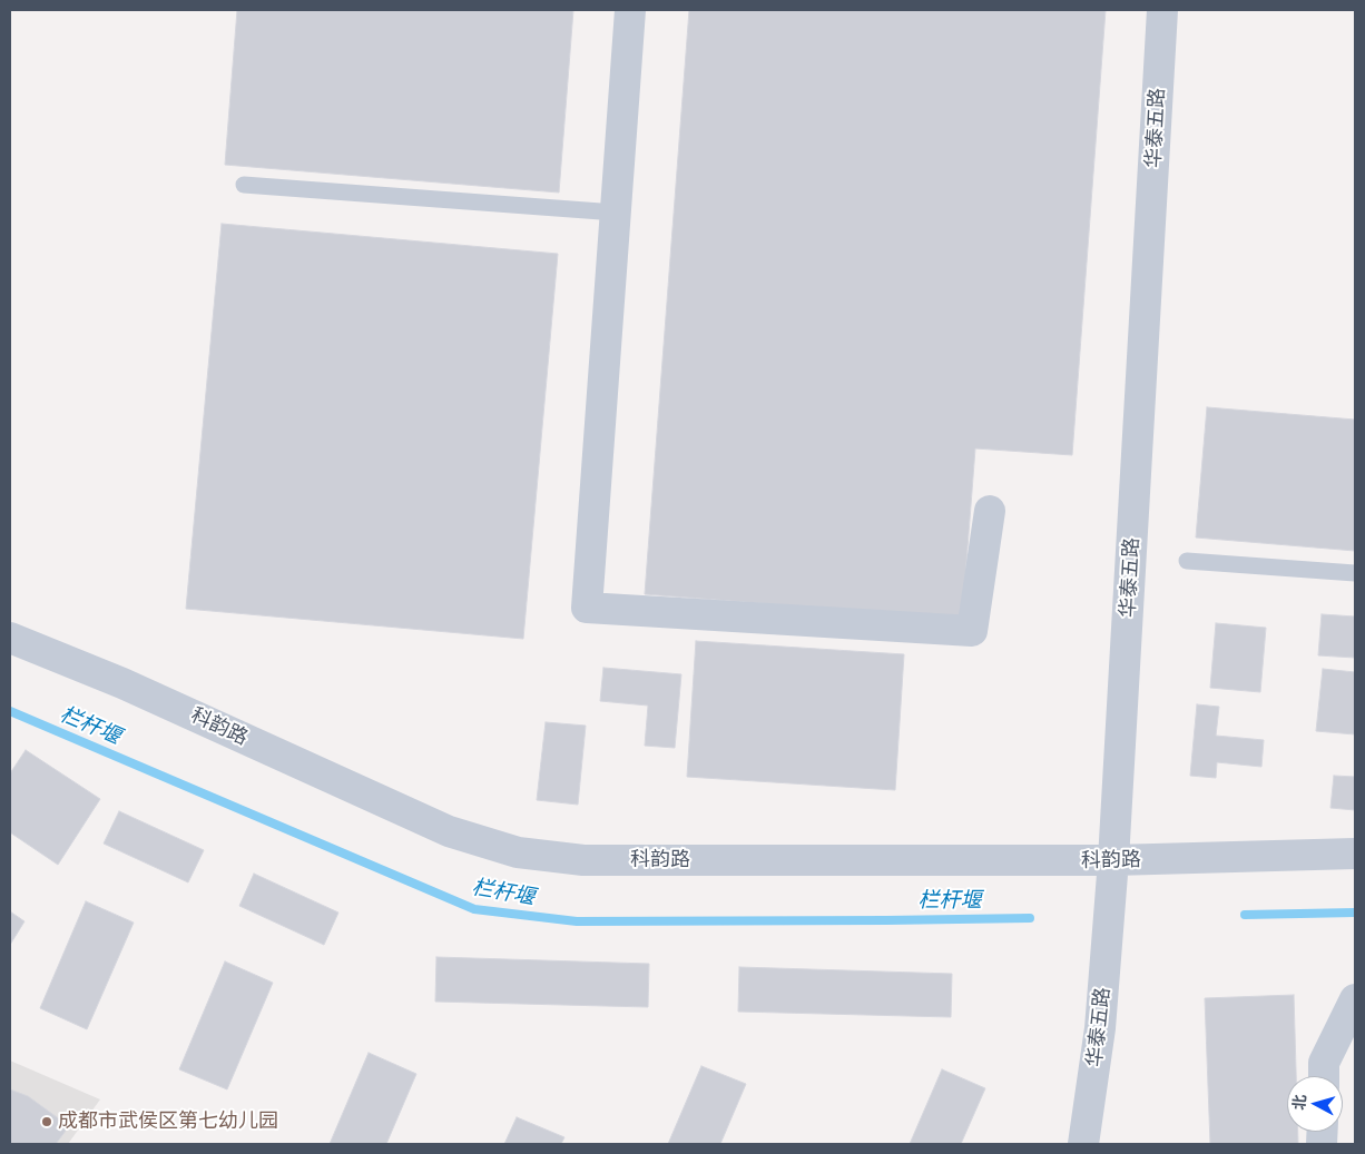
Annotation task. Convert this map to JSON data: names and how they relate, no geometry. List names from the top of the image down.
{
  "streets": {
    "street": ["华泰五路", "科韵路"]
  },
  "crossings": [
    ["华泰五路", "科韵路"]
  ],
  "water": ["栏杆堰"],
  "places": ["成都市武侯区第七幼儿园"],
  "north": "left"
}
